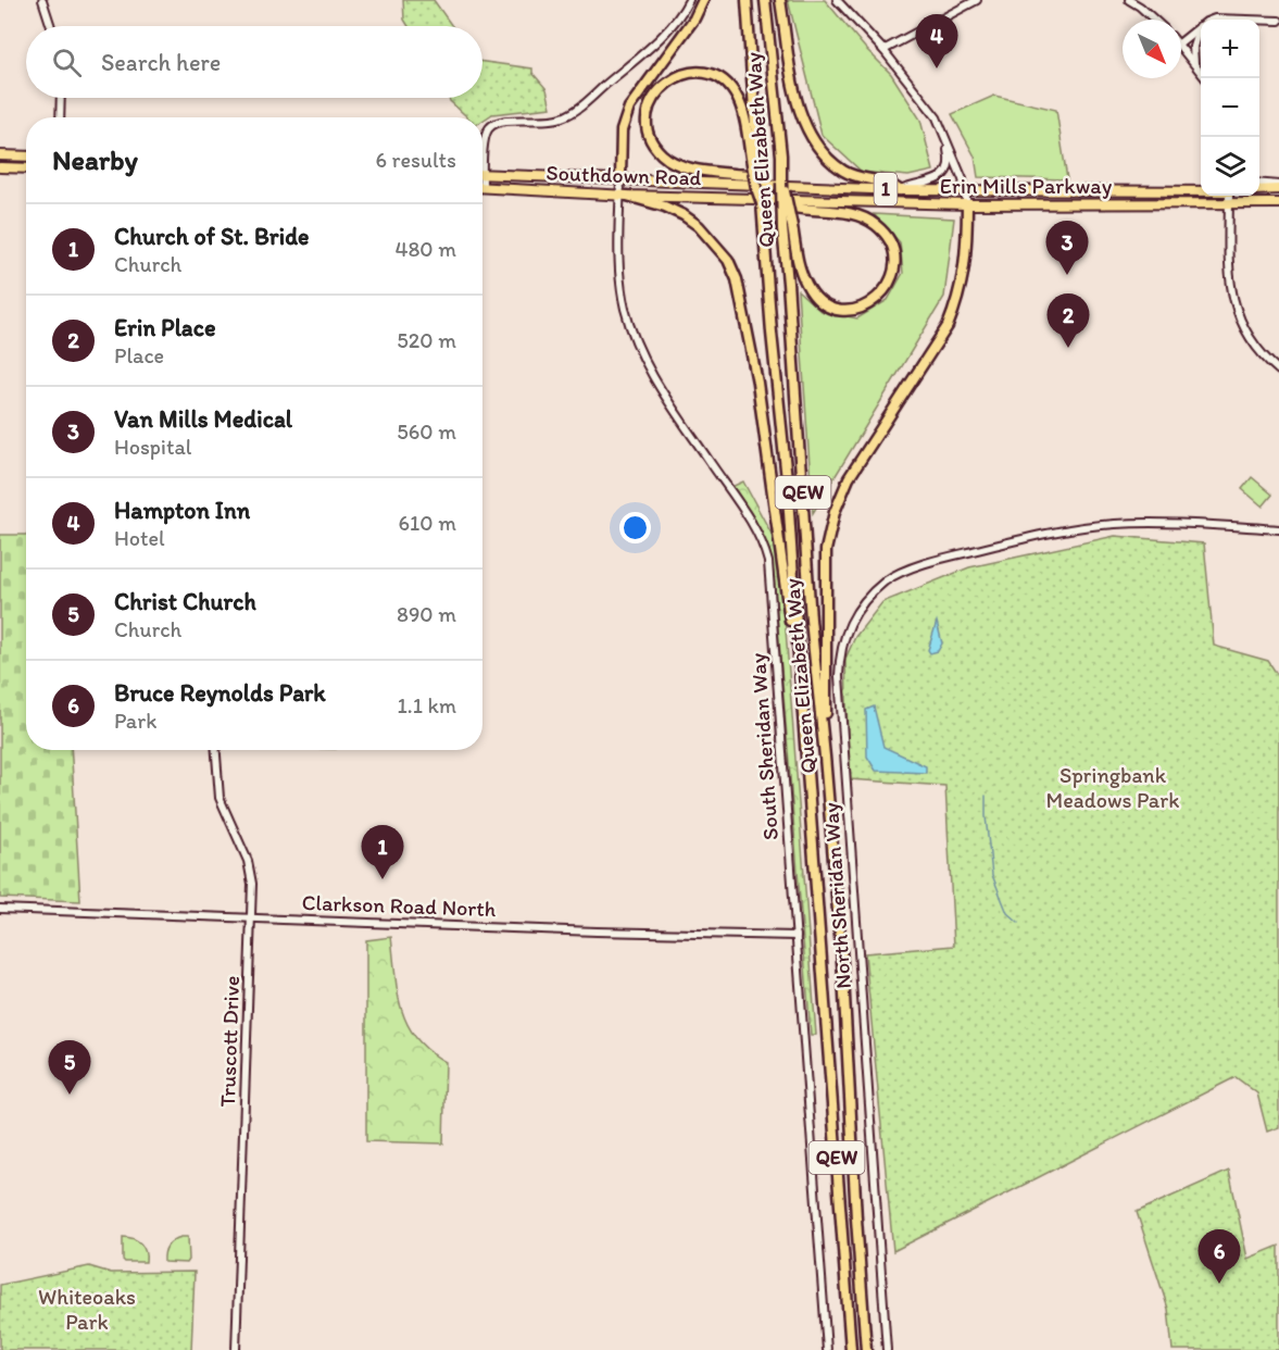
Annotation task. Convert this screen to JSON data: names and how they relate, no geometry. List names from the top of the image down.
{
  "streets": {
    "highway": ["Queen Elizabeth Way", "QEW"],
    "main road": ["Southdown Road", "Erin Mills Parkway", "1"],
    "street": [
      "South Sheridan Way",
      "North Sheridan Way",
      "Clarkson Road North",
      "Truscott Drive"
    ]
  },
  "crossings": [
    ["Southdown Road", "Erin Mills Parkway"],
    ["Southdown Road", "South Sheridan Way"],
    ["South Sheridan Way", "Clarkson Road North"],
    ["Clarkson Road North", "Truscott Drive"]
  ],
  "parks": ["Springbank Meadows Park", "Whiteoaks Park"],
  "north": "bottom right",
  "page": {
    "pins": [
      "4",
      "3",
      "2",
      "1",
      "5",
      "6"
    ],
    "map_buttons": ["+", "−"],
    "search": "Search here",
    "heading": ["Nearby", "6 results"],
    "list": [
      {
        "mark": "1",
        "name": "Church of St. Bride",
        "note": "Church",
        "value": "480 m"
      },
      {
        "mark": "2",
        "name": "Erin Place",
        "note": "Place",
        "value": "520 m"
      },
      {
        "mark": "3",
        "name": "Van Mills Medical",
        "note": "Hospital",
        "value": "560 m"
      },
      {
        "mark": "4",
        "name": "Hampton Inn",
        "note": "Hotel",
        "value": "610 m"
      },
      {
        "mark": "5",
        "name": "Christ Church",
        "note": "Church",
        "value": "890 m"
      },
      {
        "mark": "6",
        "name": "Bruce Reynolds Park",
        "note": "Park",
        "value": "1.1 km"
      }
    ]
  }
}
